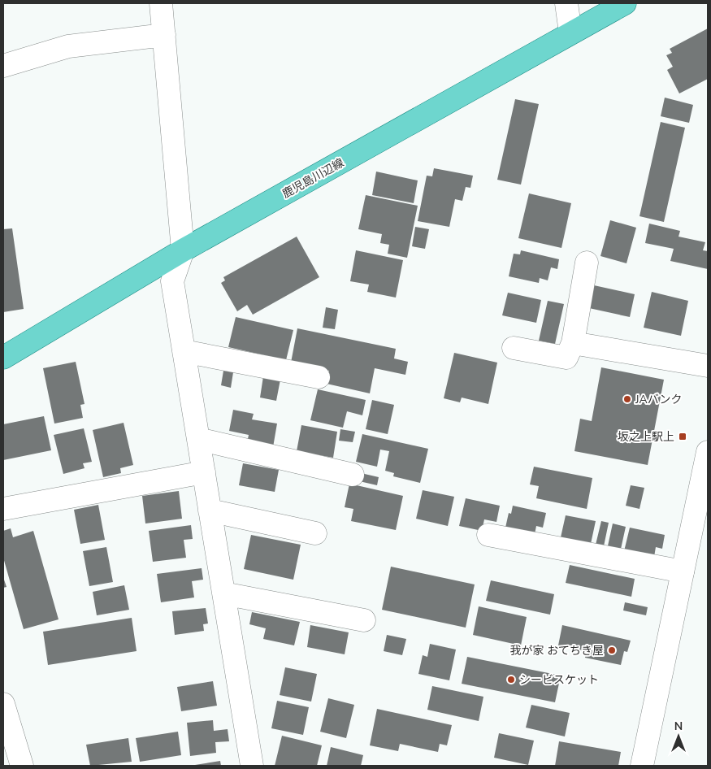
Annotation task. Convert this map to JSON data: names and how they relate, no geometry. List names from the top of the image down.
{
  "streets": {
    "main road": ["鹿児島川辺線"]
  },
  "places": {
    "other": ["JAバンク", "我が家 おてちき屋", "シービスケット"],
    "transit": ["坂之上駅上"]
  },
  "north": "top"
}
